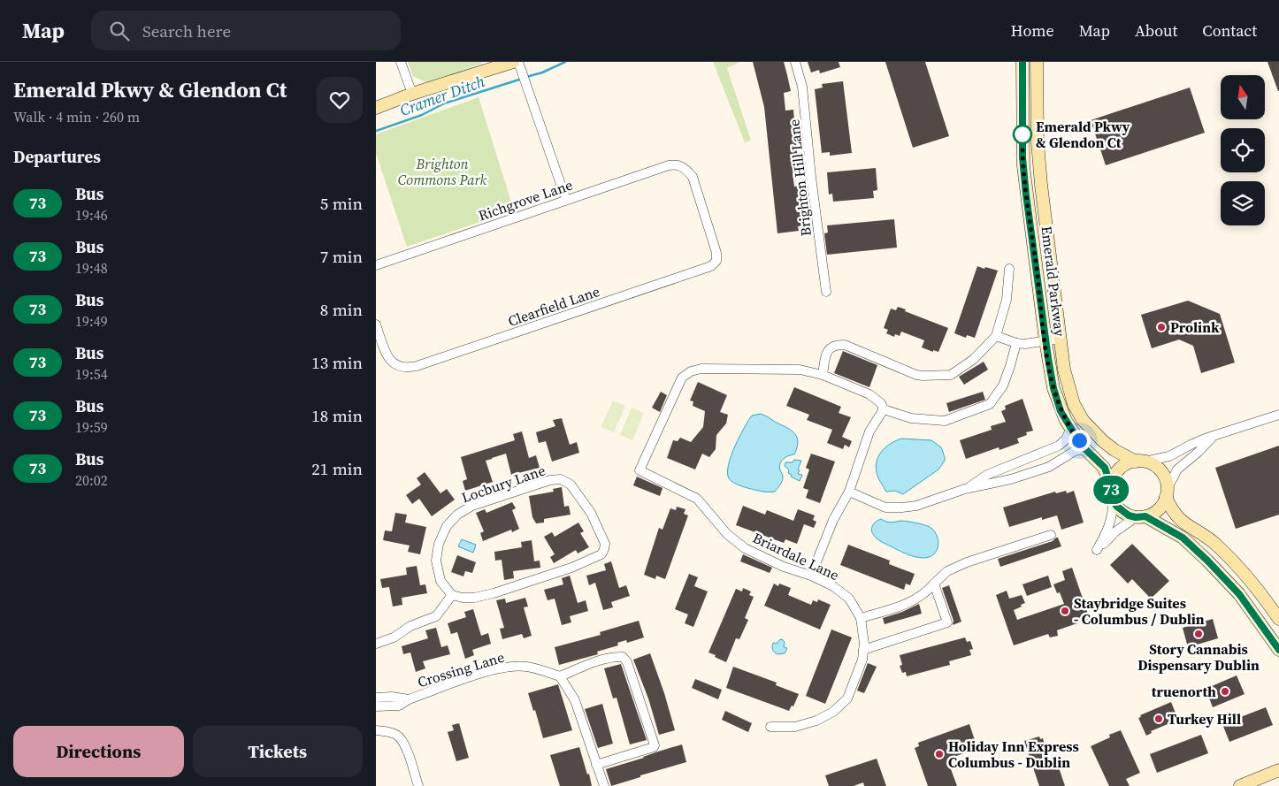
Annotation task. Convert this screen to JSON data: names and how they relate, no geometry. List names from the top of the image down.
{
  "streets": {
    "main road": ["Emerald Parkway"],
    "street": [
      "Brighton Hill Lane",
      "Richgrove Lane",
      "Clearfield Lane",
      "Locbury Lane",
      "Briardale Lane",
      "Crossing Lane"
    ]
  },
  "crossings": [
    ["Richgrove Lane", "Clearfield Lane"]
  ],
  "water": ["Cramer Ditch"],
  "parks": ["Brighton Commons Park"],
  "places": [
    "Emerald Pkwy & Glendon Ct",
    "Prolink",
    "Staybridge Suites - Columbus / Dublin",
    "Story Cannabis Dispensary Dublin",
    "truenorth",
    "Turkey Hill",
    "Holiday Inn Express Columbus - Dublin"
  ],
  "lines": ["bus line 73"],
  "north": "top",
  "page": {
    "header": "Map",
    "search": "Search here",
    "nav": [
      "Home",
      "Map",
      "About",
      "Contact"
    ],
    "heading": [
      ["Emerald Pkwy & Glendon Ct", "Walk · 4 min · 260 m"],
      "Departures"
    ],
    "on_map": "73",
    "list": [
      {
        "mark": "73",
        "name": "Bus",
        "note": "19:46",
        "value": "5 min"
      },
      {
        "mark": "73",
        "name": "Bus",
        "note": "19:48",
        "value": "7 min"
      },
      {
        "mark": "73",
        "name": "Bus",
        "note": "19:49",
        "value": "8 min"
      },
      {
        "mark": "73",
        "name": "Bus",
        "note": "19:54",
        "value": "13 min"
      },
      {
        "mark": "73",
        "name": "Bus",
        "note": "19:59",
        "value": "18 min"
      },
      {
        "mark": "73",
        "name": "Bus",
        "note": "20:02",
        "value": "21 min"
      }
    ],
    "buttons": ["Directions", "Tickets"]
  }
}
